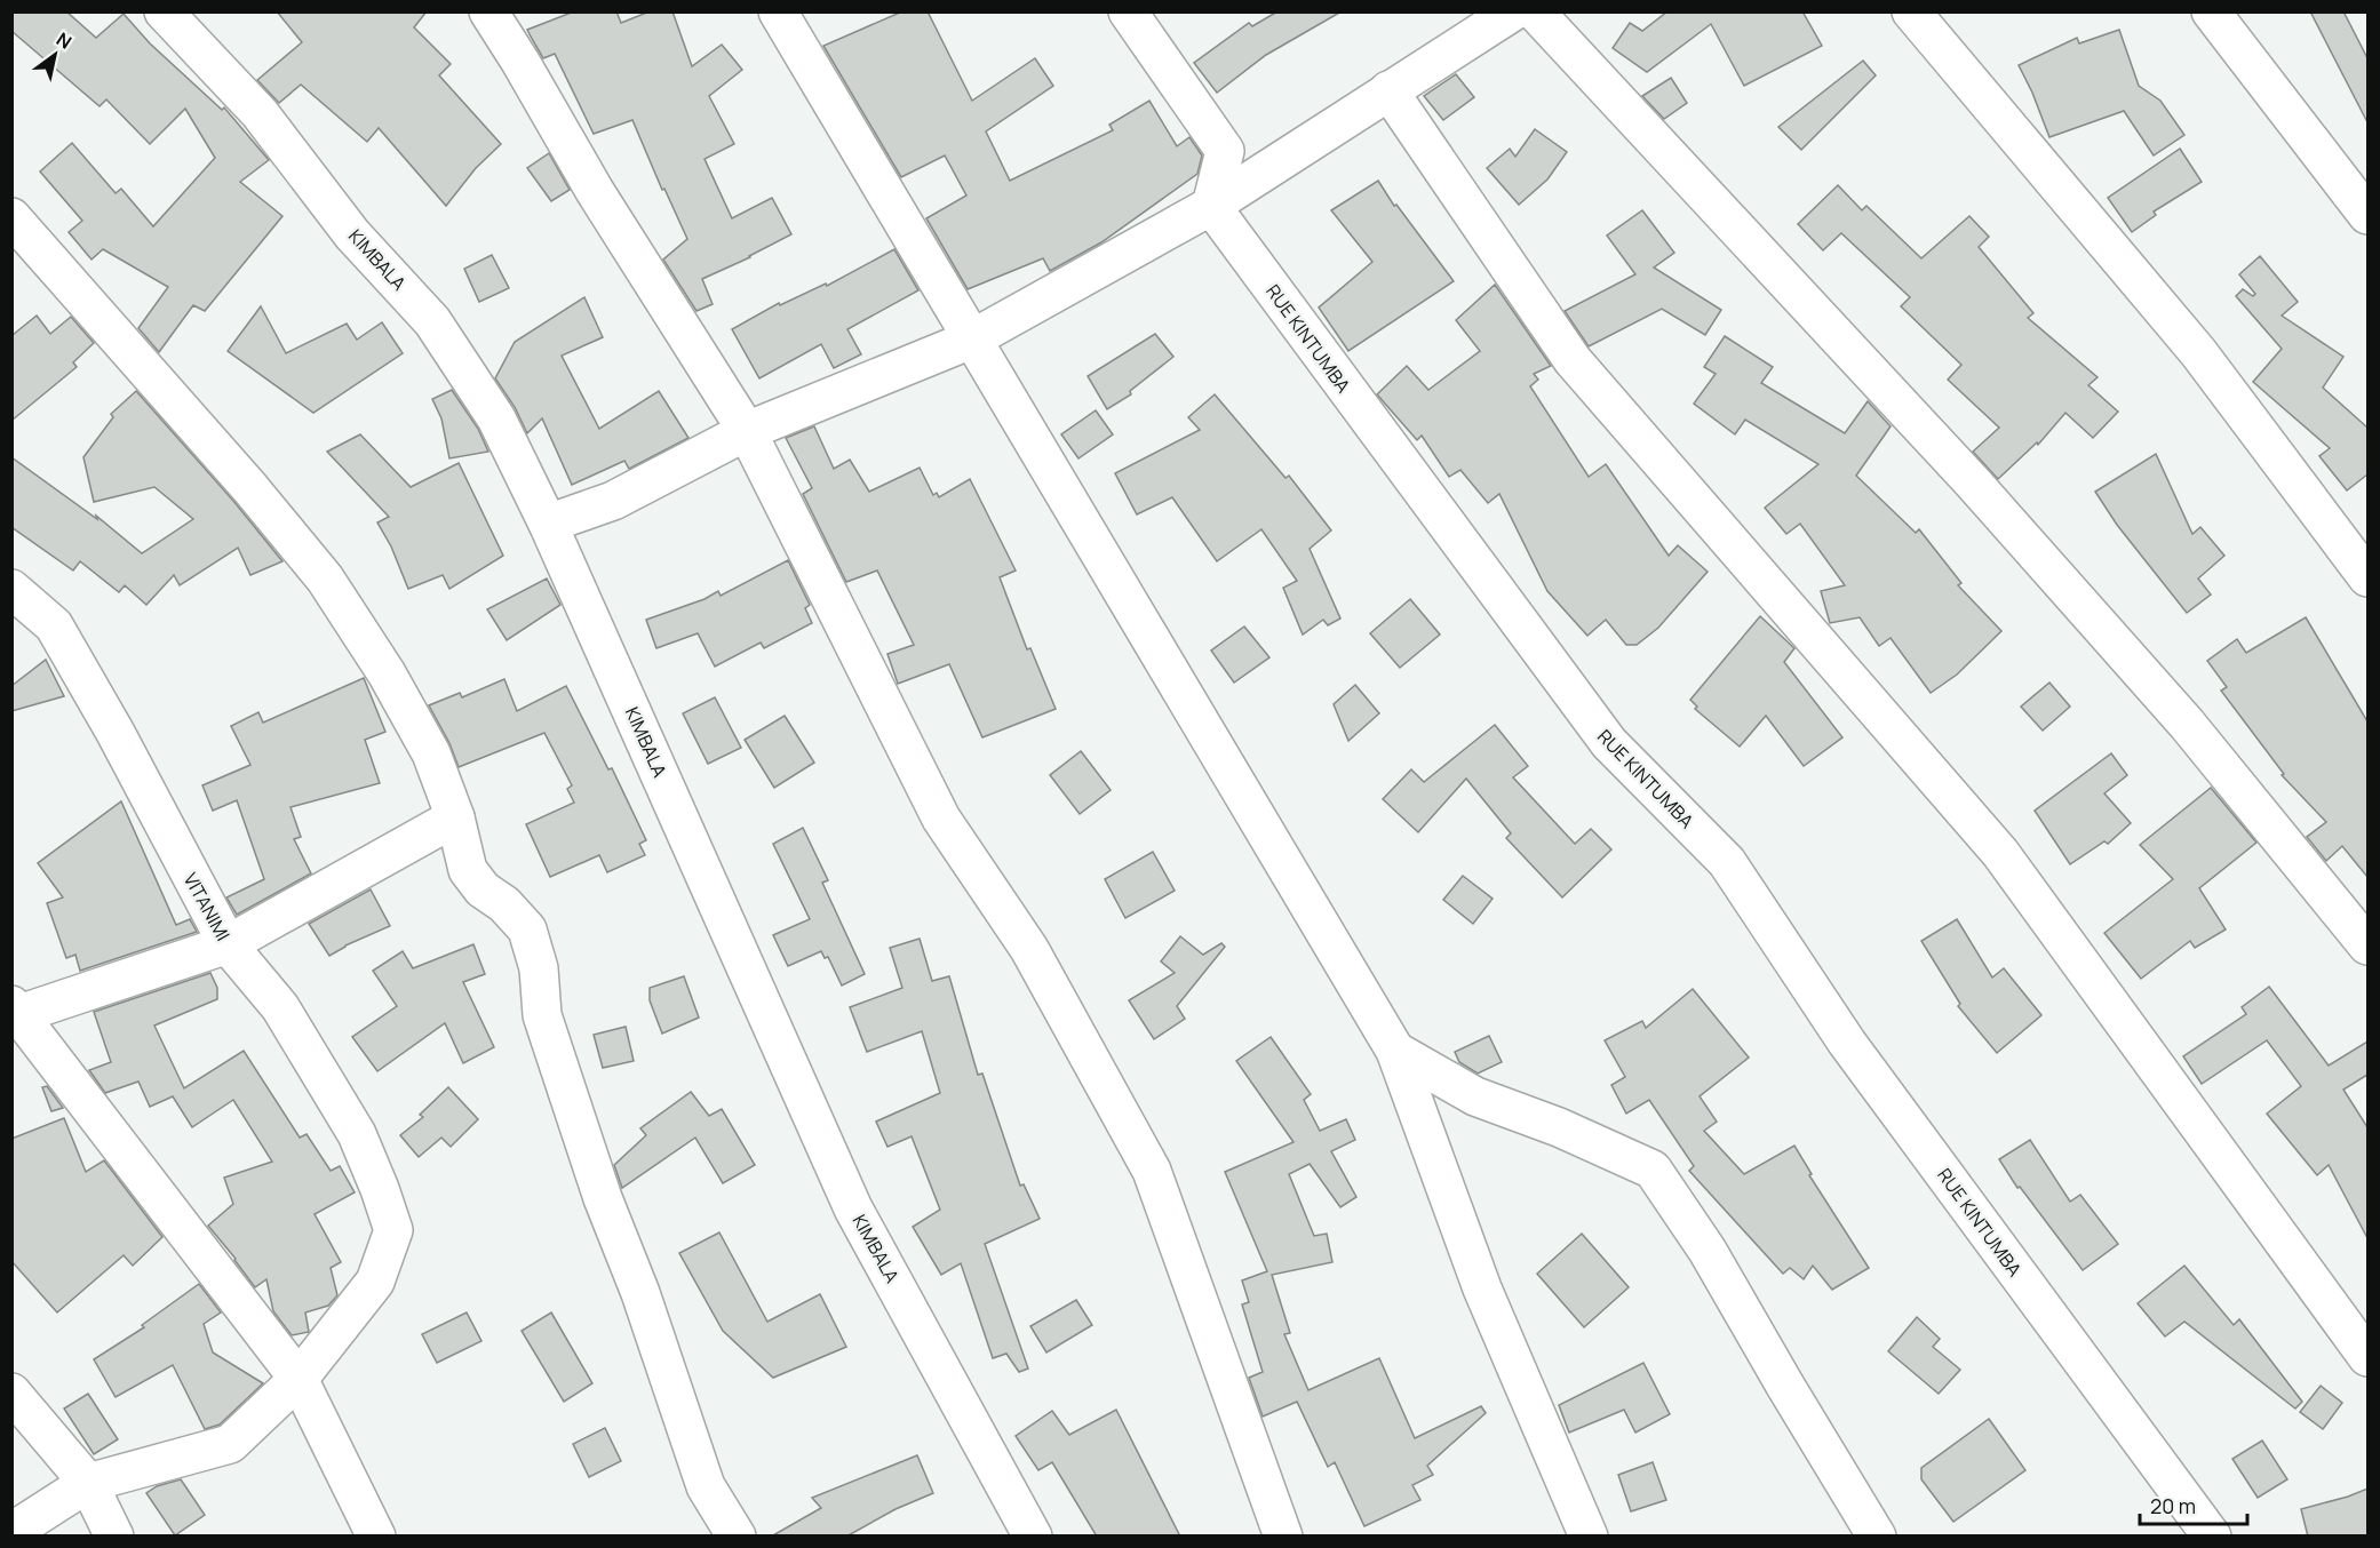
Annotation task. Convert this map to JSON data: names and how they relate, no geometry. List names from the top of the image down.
{
  "streets": {
    "street": ["KIMBALA", "RUE KINTUMBA", "VITANIMI"]
  },
  "scale_bar": "20 m",
  "north": "top right"
}
